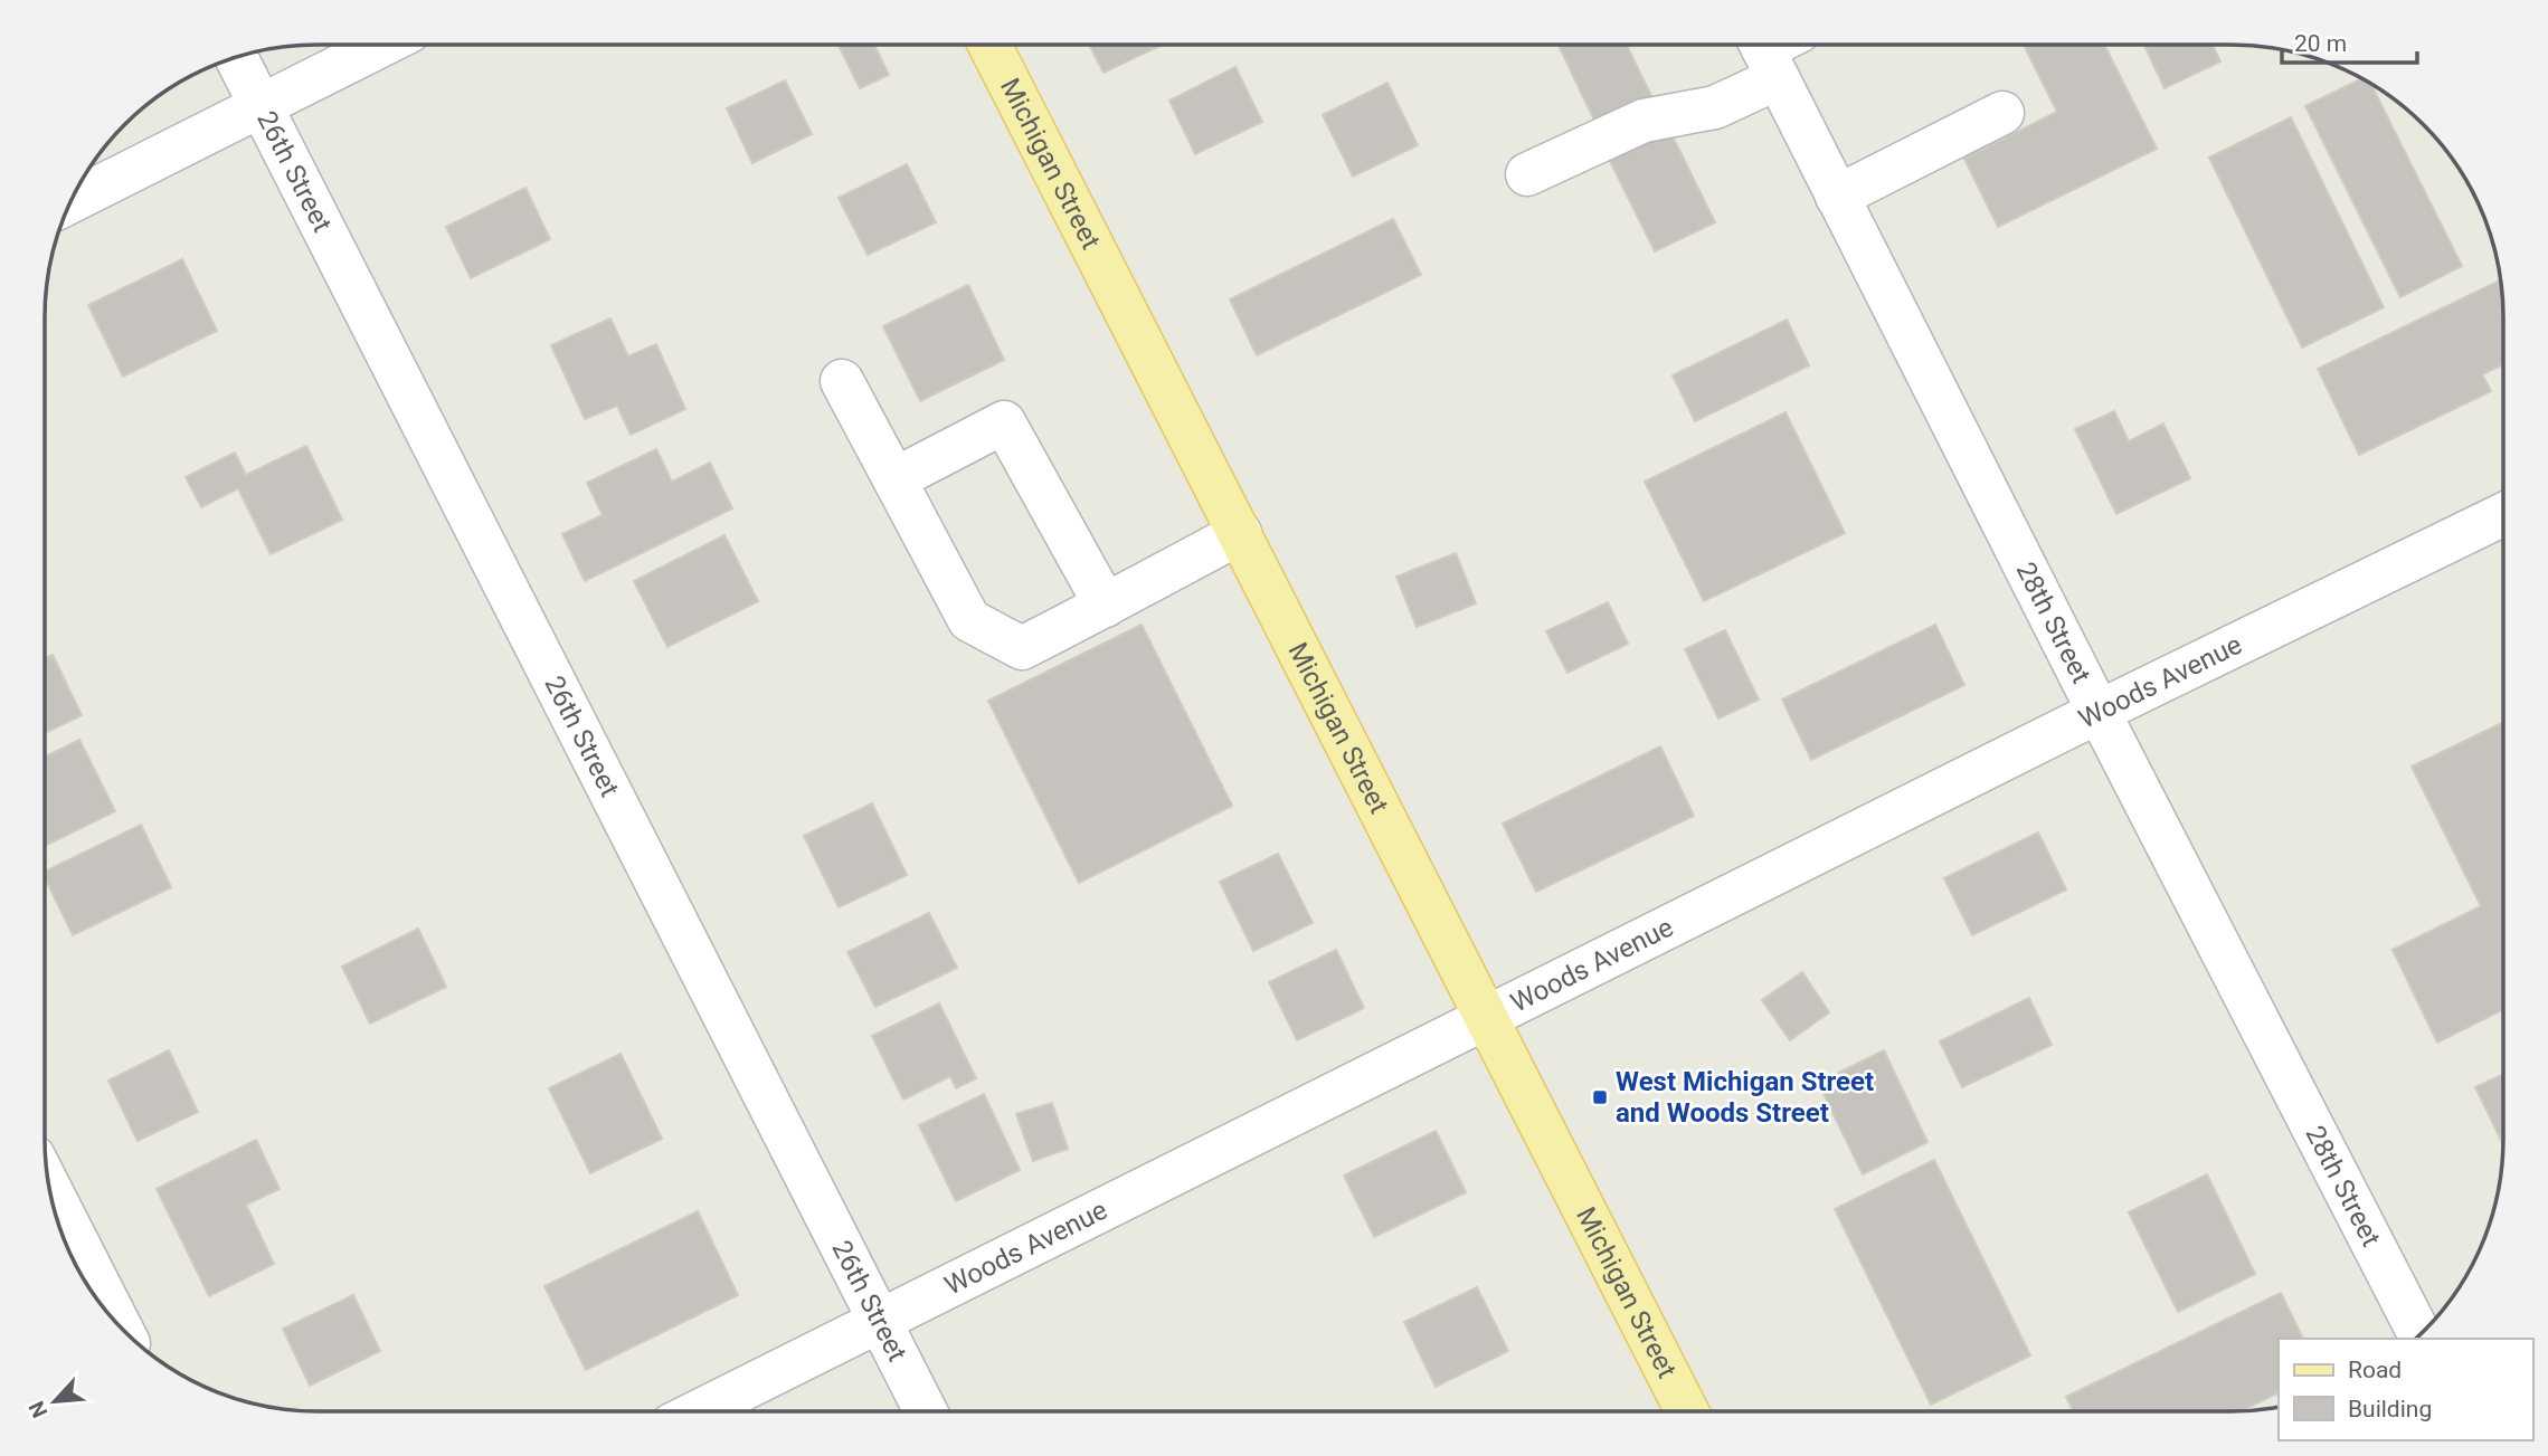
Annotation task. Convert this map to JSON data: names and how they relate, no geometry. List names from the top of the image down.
{
  "streets": {
    "main road": ["Michigan Street"],
    "street": ["26th Street", "28th Street", "Woods Avenue"]
  },
  "crossings": [
    ["Michigan Street", "Woods Avenue"],
    ["26th Street", "Woods Avenue"],
    ["28th Street", "Woods Avenue"]
  ],
  "places": {
    "transit": ["West Michigan Street and Woods Street"]
  },
  "legend": ["Road", "Building"],
  "scale_bar": "20 m",
  "north": "bottom left"
}
